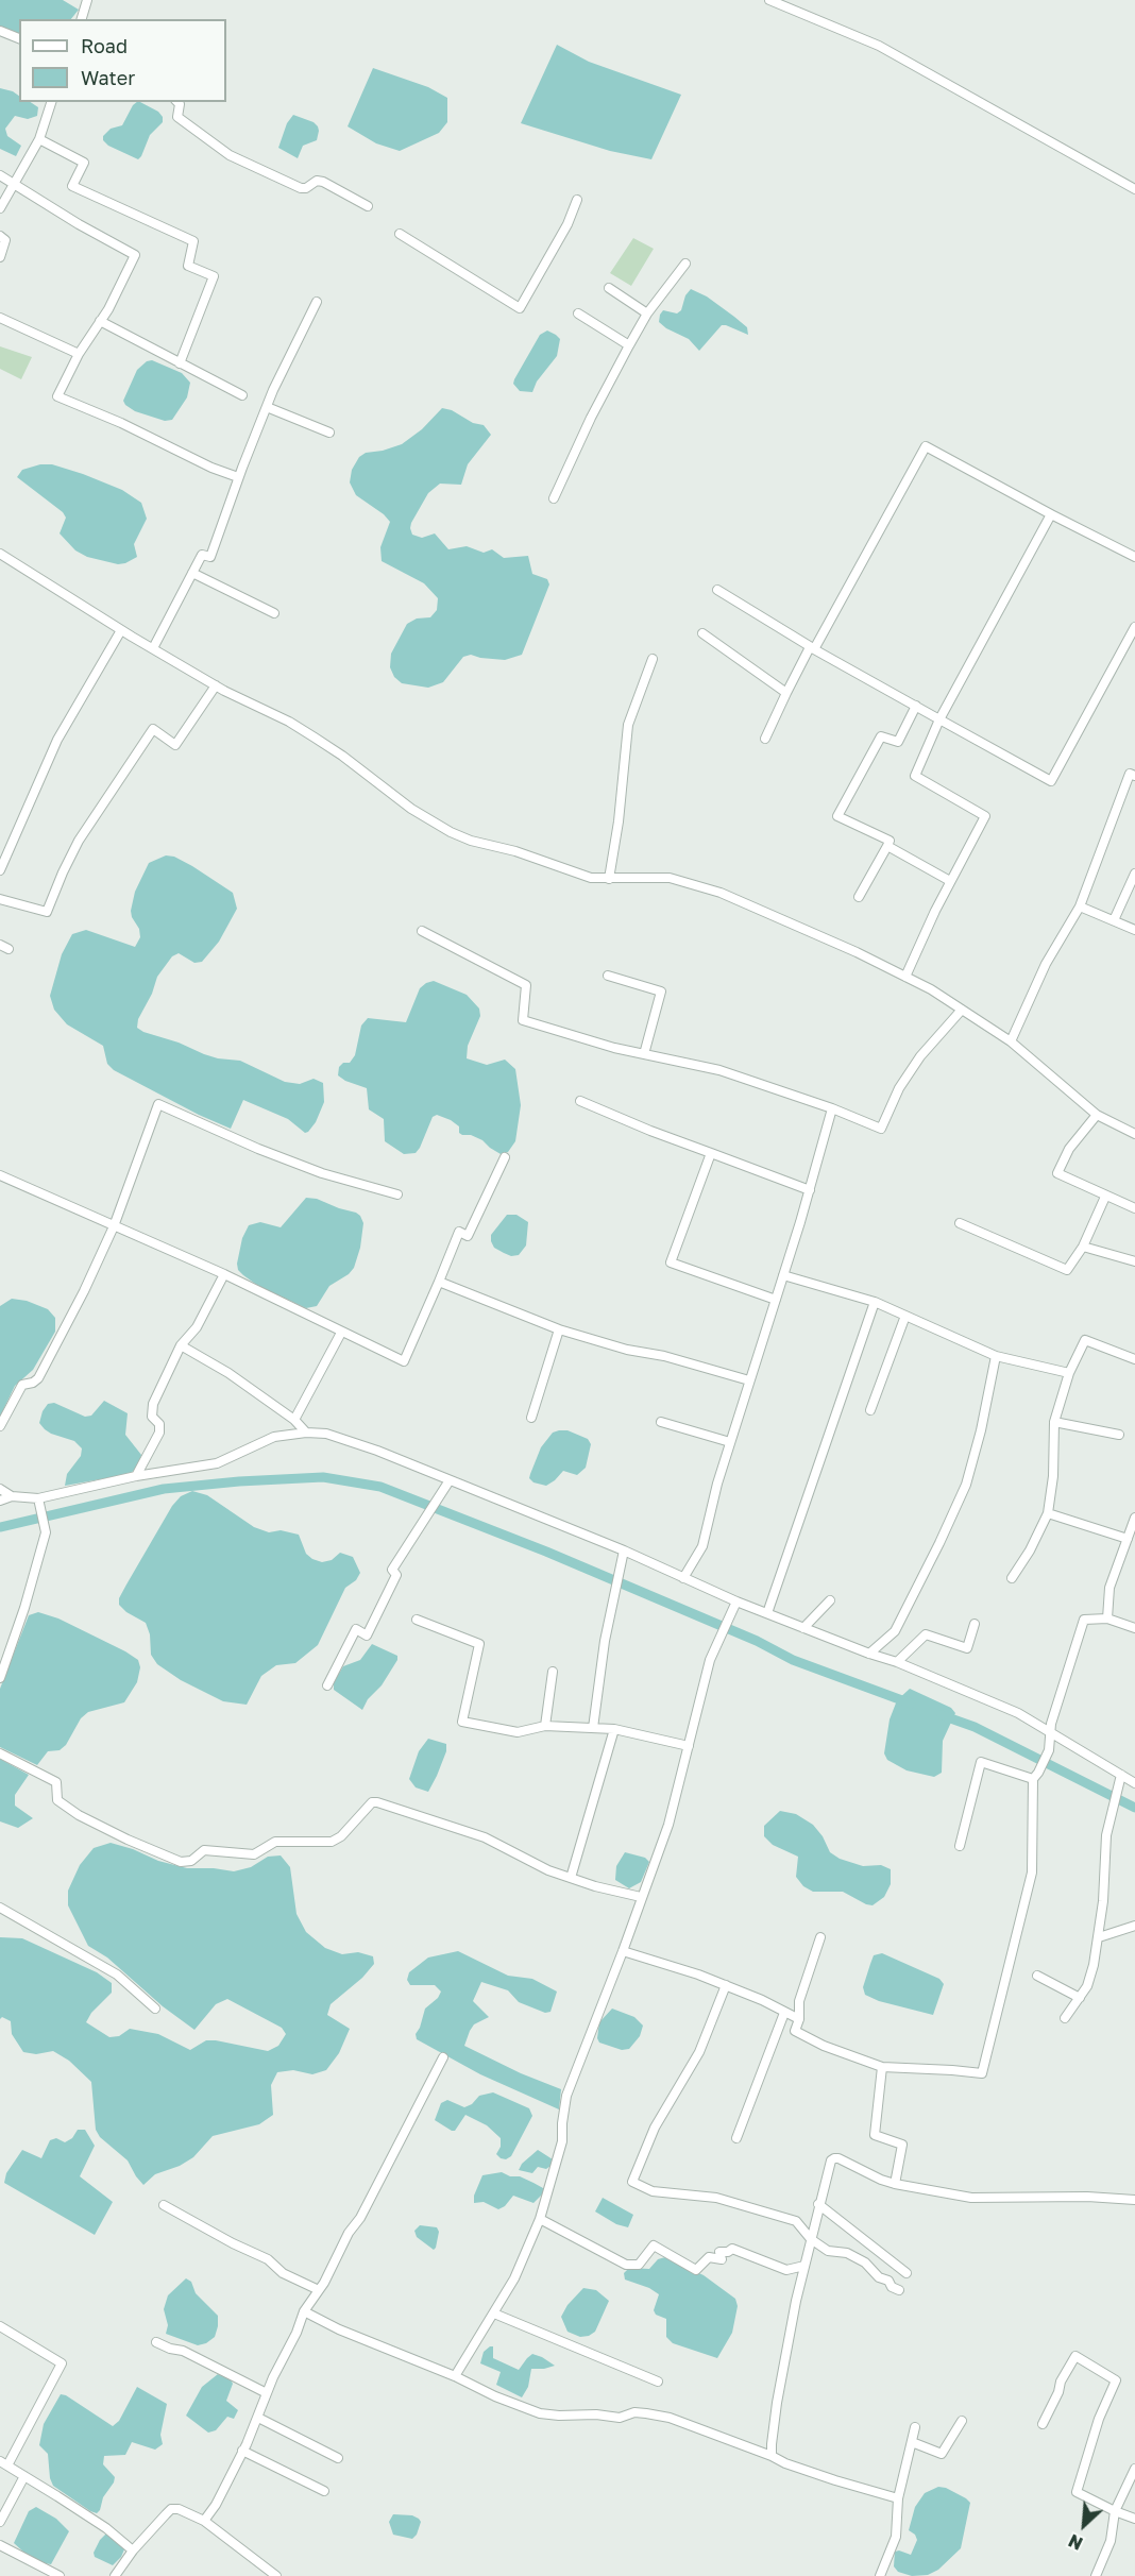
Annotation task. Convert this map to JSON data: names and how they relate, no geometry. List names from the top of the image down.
{
  "legend": ["Road", "Water"],
  "north": "bottom left"
}
